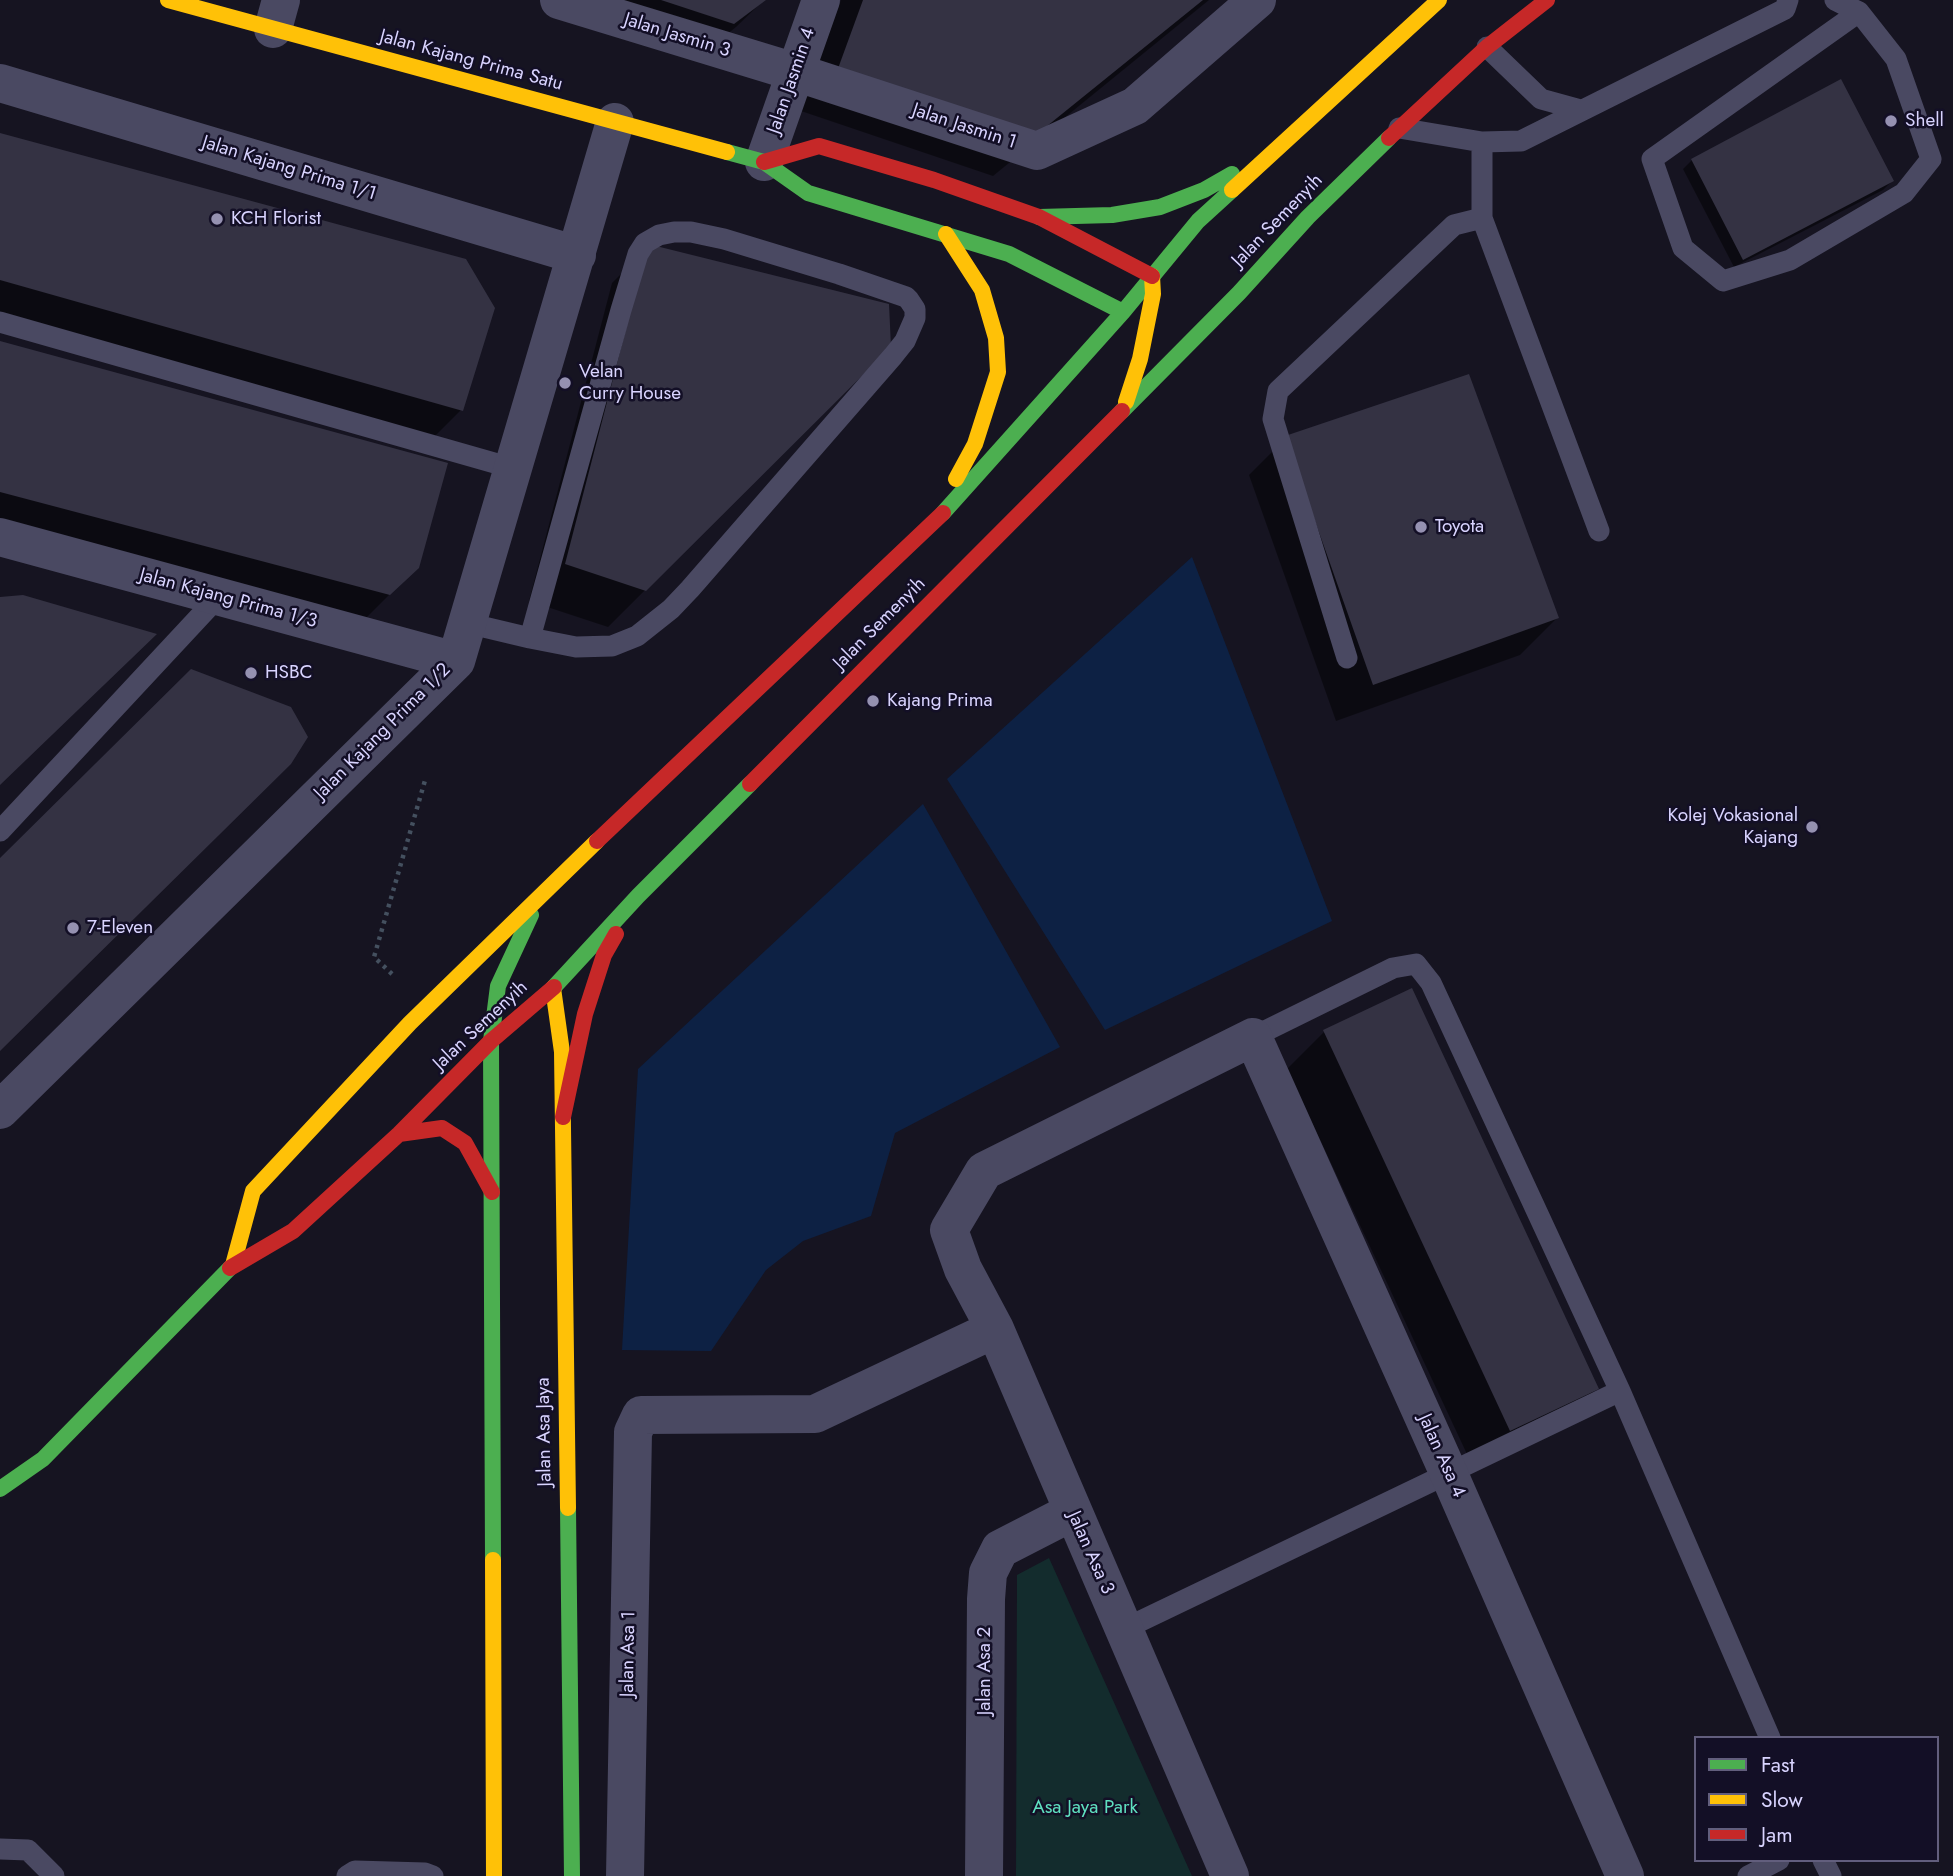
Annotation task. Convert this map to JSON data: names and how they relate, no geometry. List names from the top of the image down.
{
  "streets": {
    "main road": ["Jalan Kajang Prima Satu", "Jalan Semenyih", "Jalan Asa Jaya"],
    "street": [
      "Jalan Jasmin 3",
      "Jalan Jasmin 4",
      "Jalan Jasmin 1",
      "Jalan Kajang Prima 1/1",
      "Jalan Kajang Prima 1/3",
      "Jalan Kajang Prima 1/2",
      "Jalan Asa 4",
      "Jalan Asa 3",
      "Jalan Asa 1",
      "Jalan Asa 2"
    ]
  },
  "crossings": [
    ["Jalan Jasmin 3", "Jalan Jasmin 4"],
    ["Jalan Jasmin 3", "Jalan Jasmin 1"],
    ["Jalan Kajang Prima Satu", "Jalan Jasmin 4"],
    ["Jalan Kajang Prima Satu", "Jalan Semenyih"],
    ["Jalan Kajang Prima Satu", "Jalan Kajang Prima 1/2"],
    ["Jalan Jasmin 4", "Jalan Jasmin 1"],
    ["Jalan Kajang Prima 1/1", "Jalan Kajang Prima 1/2"],
    ["Jalan Semenyih", "Jalan Asa Jaya"],
    ["Jalan Kajang Prima 1/3", "Jalan Kajang Prima 1/2"],
    ["Jalan Asa 4", "Jalan Asa 3"],
    ["Jalan Asa 3", "Jalan Asa 1"],
    ["Jalan Asa 3", "Jalan Asa 2"]
  ],
  "parks": ["Asa Jaya Park"],
  "places": [
    "Shell",
    "KCH Florist",
    "Velan Curry House",
    "Toyota",
    "HSBC",
    "Kajang Prima",
    "Kolej Vokasional Kajang",
    "7-Eleven"
  ],
  "legend": ["Fast", "Slow", "Jam"]
}
